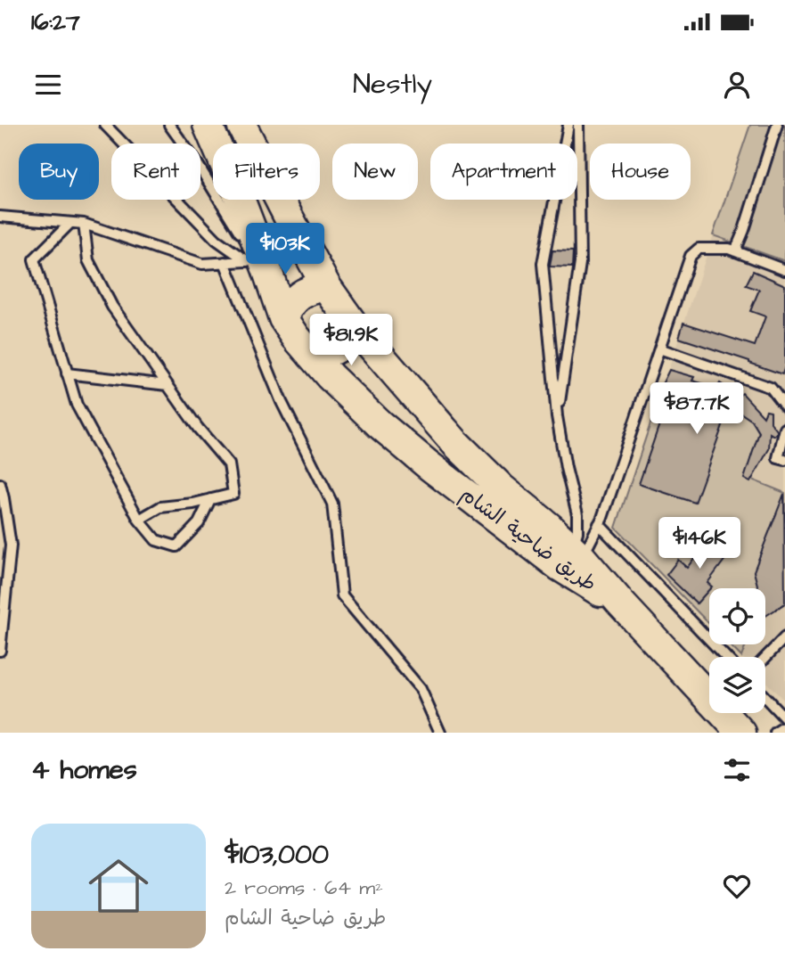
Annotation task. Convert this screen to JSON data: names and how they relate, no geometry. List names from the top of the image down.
{
  "streets": {
    "main road": ["طريق ضاحية الشام"]
  },
  "page": {
    "status": "16:27",
    "header": "Nestly",
    "chip": [
      "Buy",
      "Rent",
      "Filters",
      "New",
      "Apartment",
      "House"
    ],
    "price": [
      "$103K",
      "$81.9K",
      "$87.7K",
      "$146K"
    ],
    "heading": "4 homes",
    "list": [
      {
        "name": "$103,000",
        "note": "2 rooms · 64 m² · طريق ضاحية الشام"
      }
    ]
  }
}
